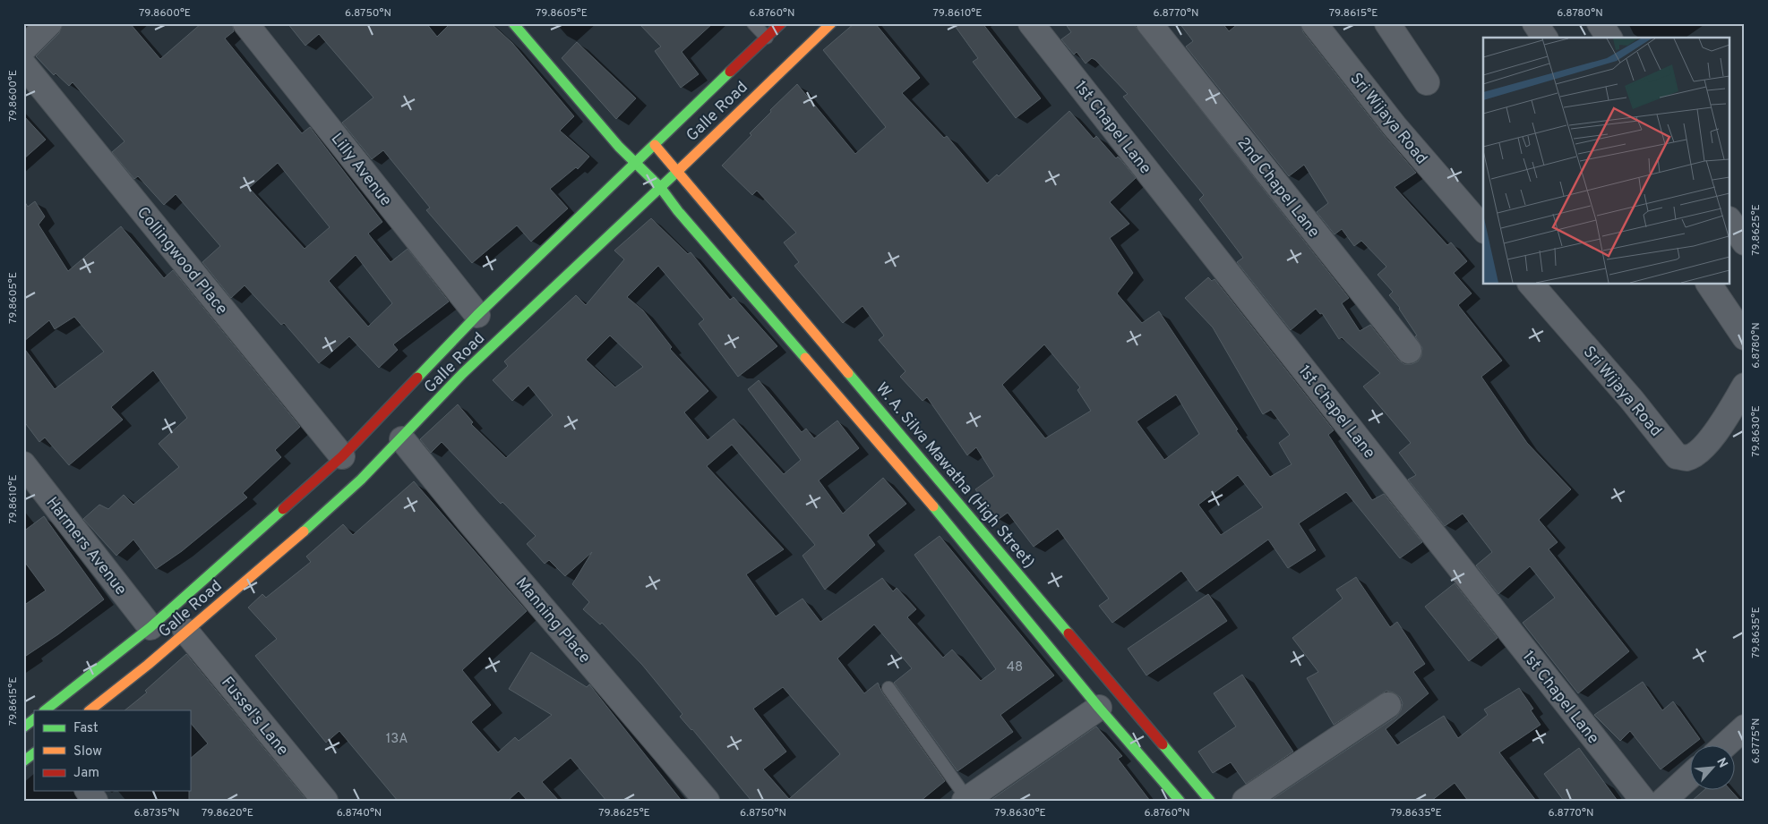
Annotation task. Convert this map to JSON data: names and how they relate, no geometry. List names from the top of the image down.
{
  "streets": {
    "main road": ["Galle Road", "W. A. Silva Mawatha (High Street)"],
    "street": [
      "Sri Wijaya Road",
      "1st Chapel Lane",
      "Lilly Avenue",
      "2nd Chapel Lane",
      "Collingwood Place",
      "Harmers Avenue",
      "Manning Place",
      "Fussel's Lane"
    ]
  },
  "crossings": [
    ["Galle Road", "Lilly Avenue"],
    ["Galle Road", "Collingwood Place"],
    ["Galle Road", "W. A. Silva Mawatha (High Street)"],
    ["Galle Road", "Harmers Avenue"],
    ["Galle Road", "Manning Place"],
    ["Galle Road", "Fussel's Lane"]
  ],
  "house_numbers": ["48", "13A"],
  "legend": ["Fast", "Slow", "Jam"],
  "north": "top right",
  "coordinates": [
    "79.8600°E",
    "6.8750°N",
    "79.8605°E",
    "6.8760°N",
    "79.8610°E",
    "6.8770°N",
    "79.8615°E",
    "6.8780°N",
    "79.8625°E",
    "79.8630°E",
    "79.8635°E",
    "6.8775°N",
    "6.8735°N",
    "79.8620°E",
    "6.8740°N"
  ]
}
